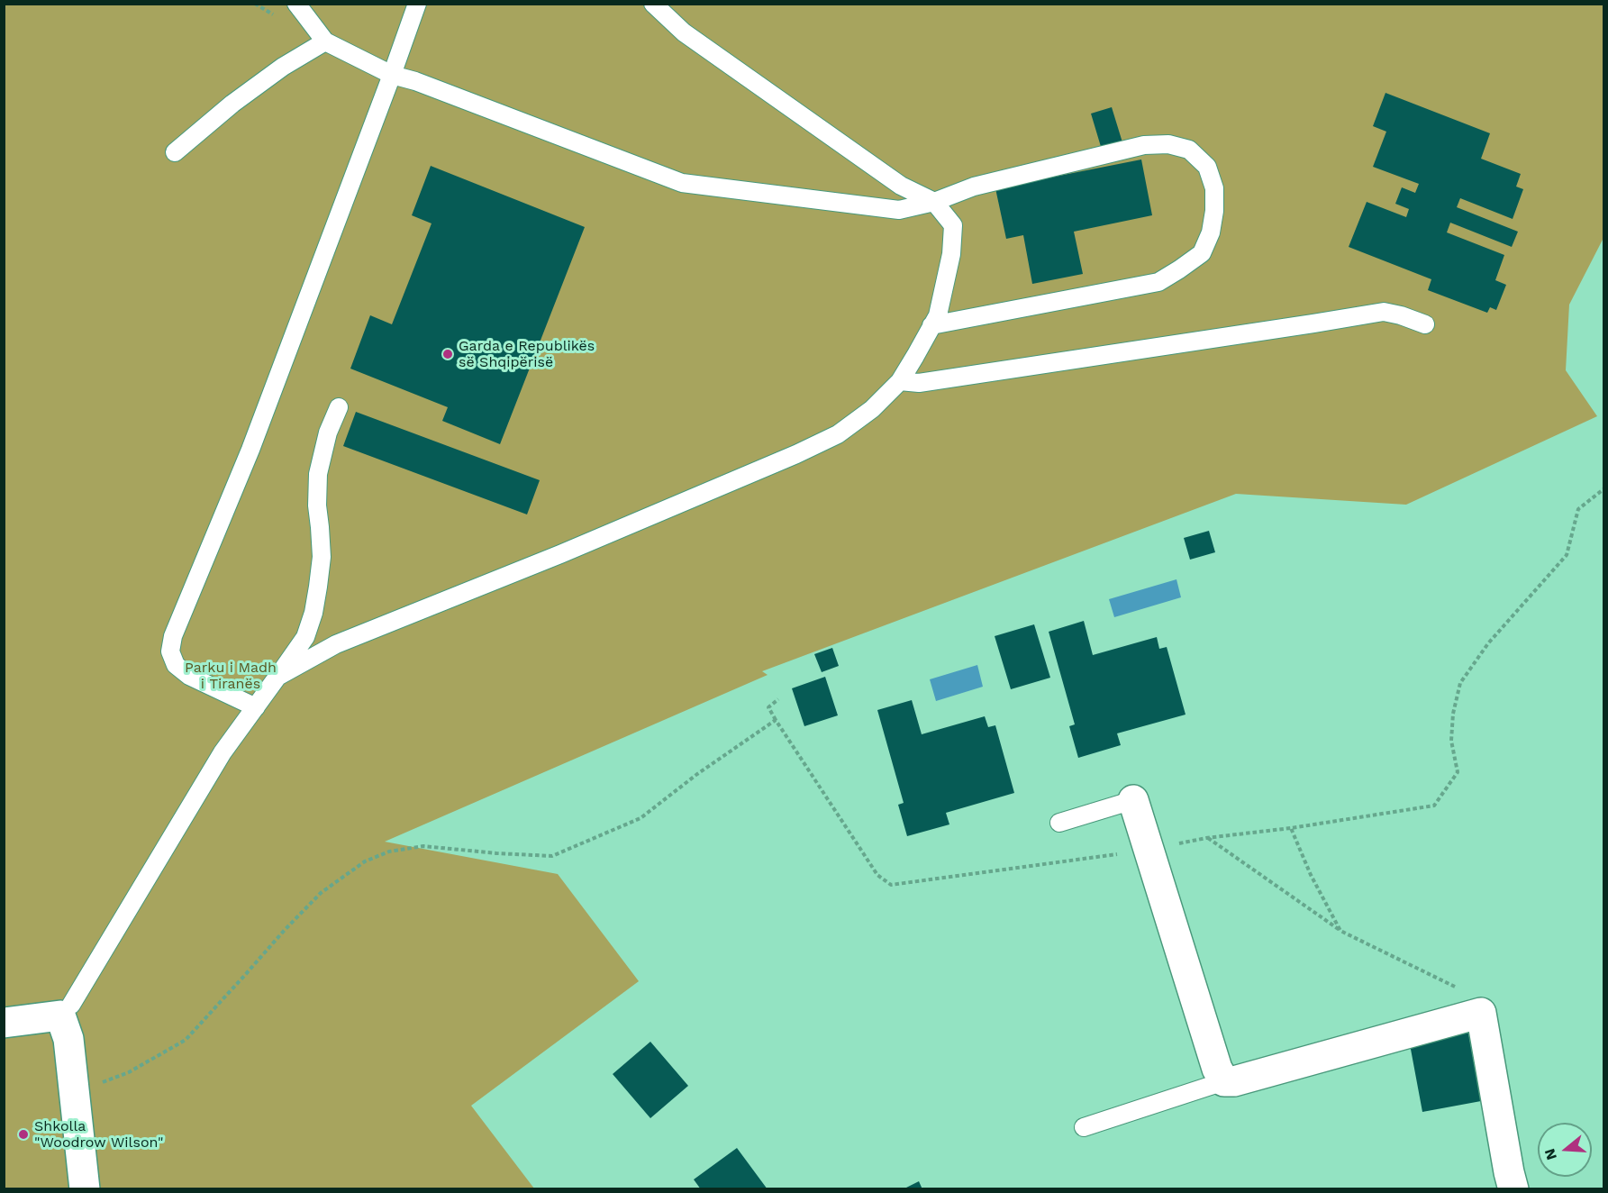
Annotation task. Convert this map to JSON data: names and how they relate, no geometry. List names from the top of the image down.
{
  "parks": ["Parku i Madh i Tiranës"],
  "places": ["Garda e Republikës së Shqipërisë", "Shkolla \"Woodrow Wilson\""],
  "north": "left"
}
